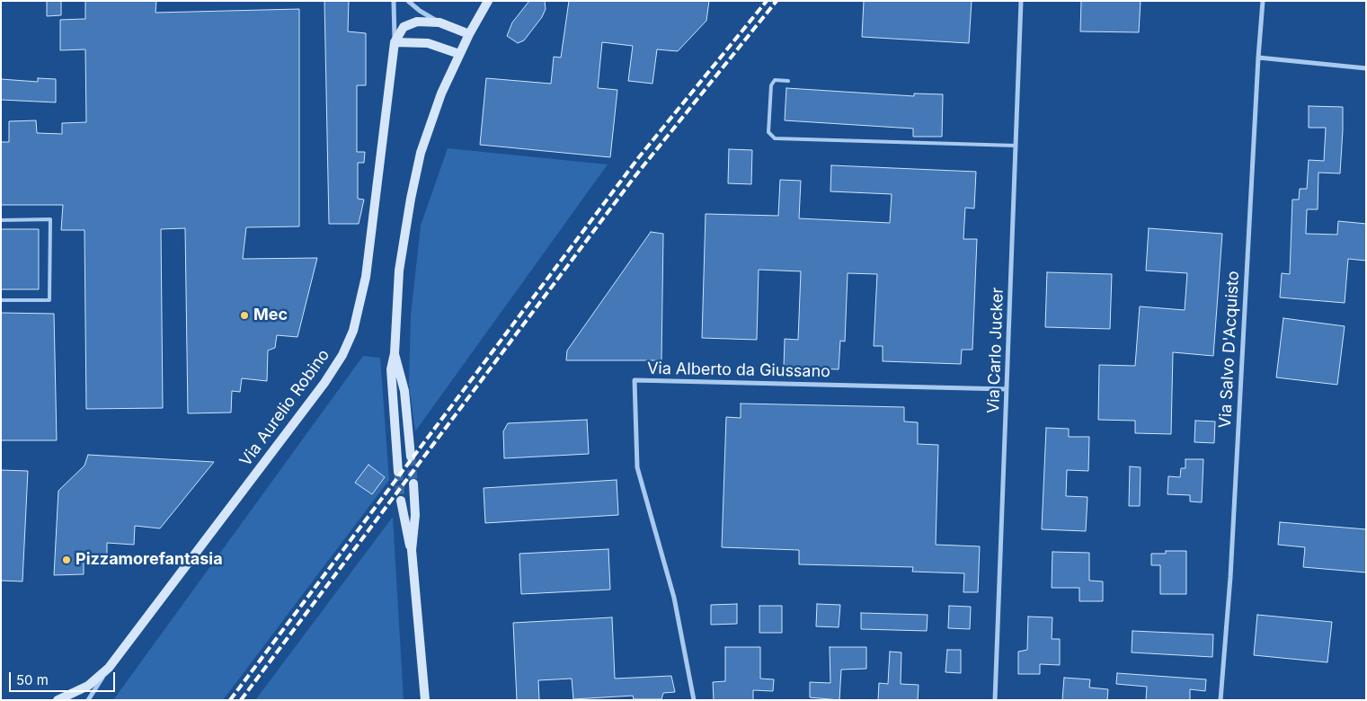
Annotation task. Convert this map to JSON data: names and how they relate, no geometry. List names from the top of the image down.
{
  "streets": {
    "street": [
      "Via Salvo D'Acquisto",
      "Via Carlo Jucker",
      "Via Alberto da Giussano",
      "Via Aurelio Robino"
    ]
  },
  "crossings": [
    ["Via Carlo Jucker", "Via Alberto da Giussano"]
  ],
  "places": ["Mec", "Pizzamorefantasia"],
  "scale_bar": "50 m"
}
